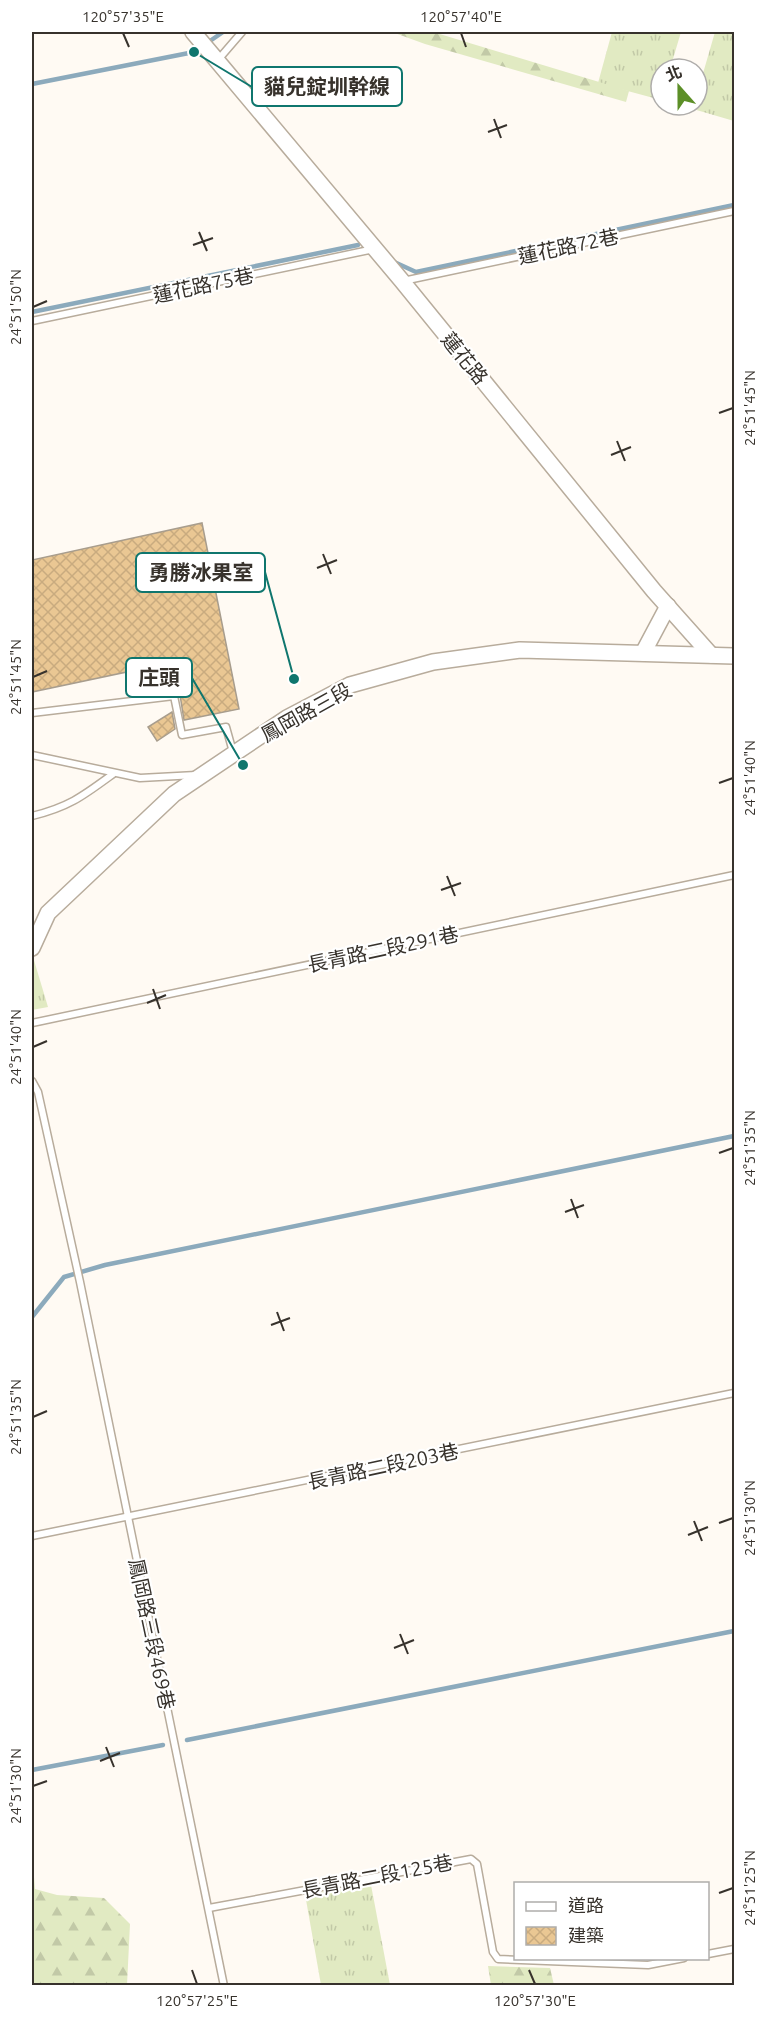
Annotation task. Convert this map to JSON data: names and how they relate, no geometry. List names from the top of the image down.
{
  "streets": {
    "street": ["蓮花路", "鳳岡路三段"],
    "lane": [
      "蓮花路72巷",
      "蓮花路75巷",
      "長青路二段291巷",
      "長青路二段203巷",
      "鳳岡路三段469巷",
      "長青路二段125巷"
    ]
  },
  "crossings": [
    ["蓮花路72巷", "蓮花路"],
    ["蓮花路75巷", "蓮花路"],
    ["蓮花路", "鳳岡路三段"],
    ["長青路二段203巷", "鳳岡路三段469巷"],
    ["鳳岡路三段469巷", "長青路二段125巷"]
  ],
  "places": ["貓兒錠圳幹線", "勇勝冰果室", "庄頭"],
  "legend": ["道路", "建築"],
  "north": "top",
  "coordinates": [
    "120°57'35\"E",
    "120°57'40\"E",
    "24°51'50\"N",
    "24°51'45\"N",
    "24°51'40\"N",
    "24°51'35\"N",
    "24°51'30\"N",
    "24°51'25\"N",
    "120°57'25\"E",
    "120°57'30\"E"
  ]
}
